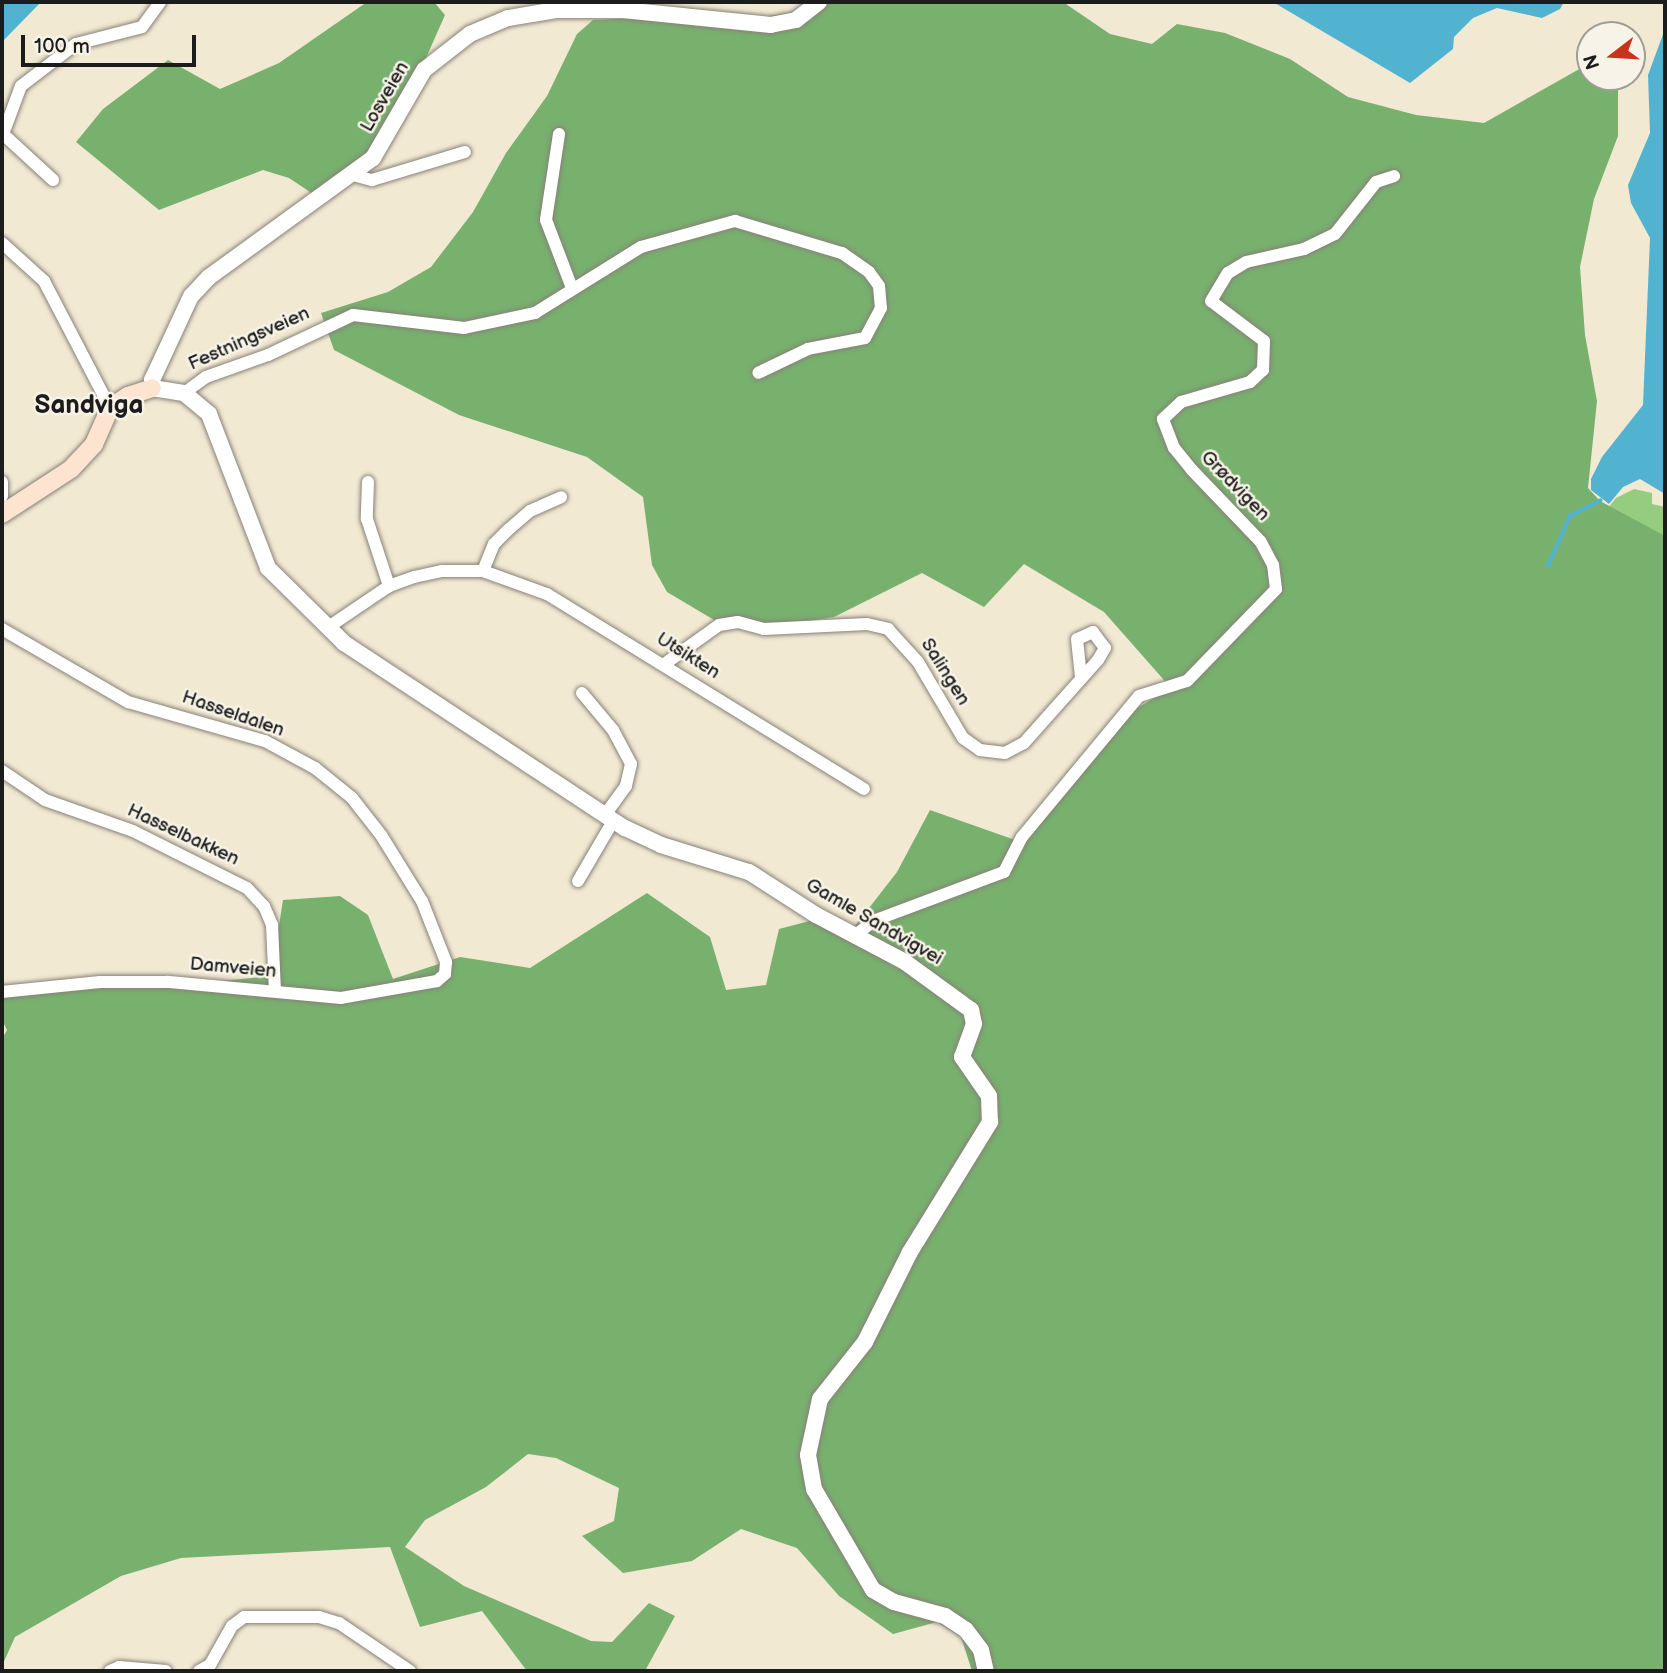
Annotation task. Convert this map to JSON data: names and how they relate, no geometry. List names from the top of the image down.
{
  "streets": {
    "street": [
      "Losveien",
      "Festningsveien",
      "Grødvigen",
      "Utsikten",
      "Salingen",
      "Hasseldalen",
      "Hasselbakken",
      "Gamle Sandvigvei",
      "Damveien"
    ]
  },
  "crossings": [
    ["Festningsveien", "Gamle Sandvigvei"],
    ["Grødvigen", "Gamle Sandvigvei"],
    ["Utsikten", "Salingen"],
    ["Utsikten", "Gamle Sandvigvei"],
    ["Hasseldalen", "Damveien"],
    ["Hasselbakken", "Damveien"]
  ],
  "districts": ["Sandviga"],
  "scale_bar": "100 m",
  "north": "left"
}
